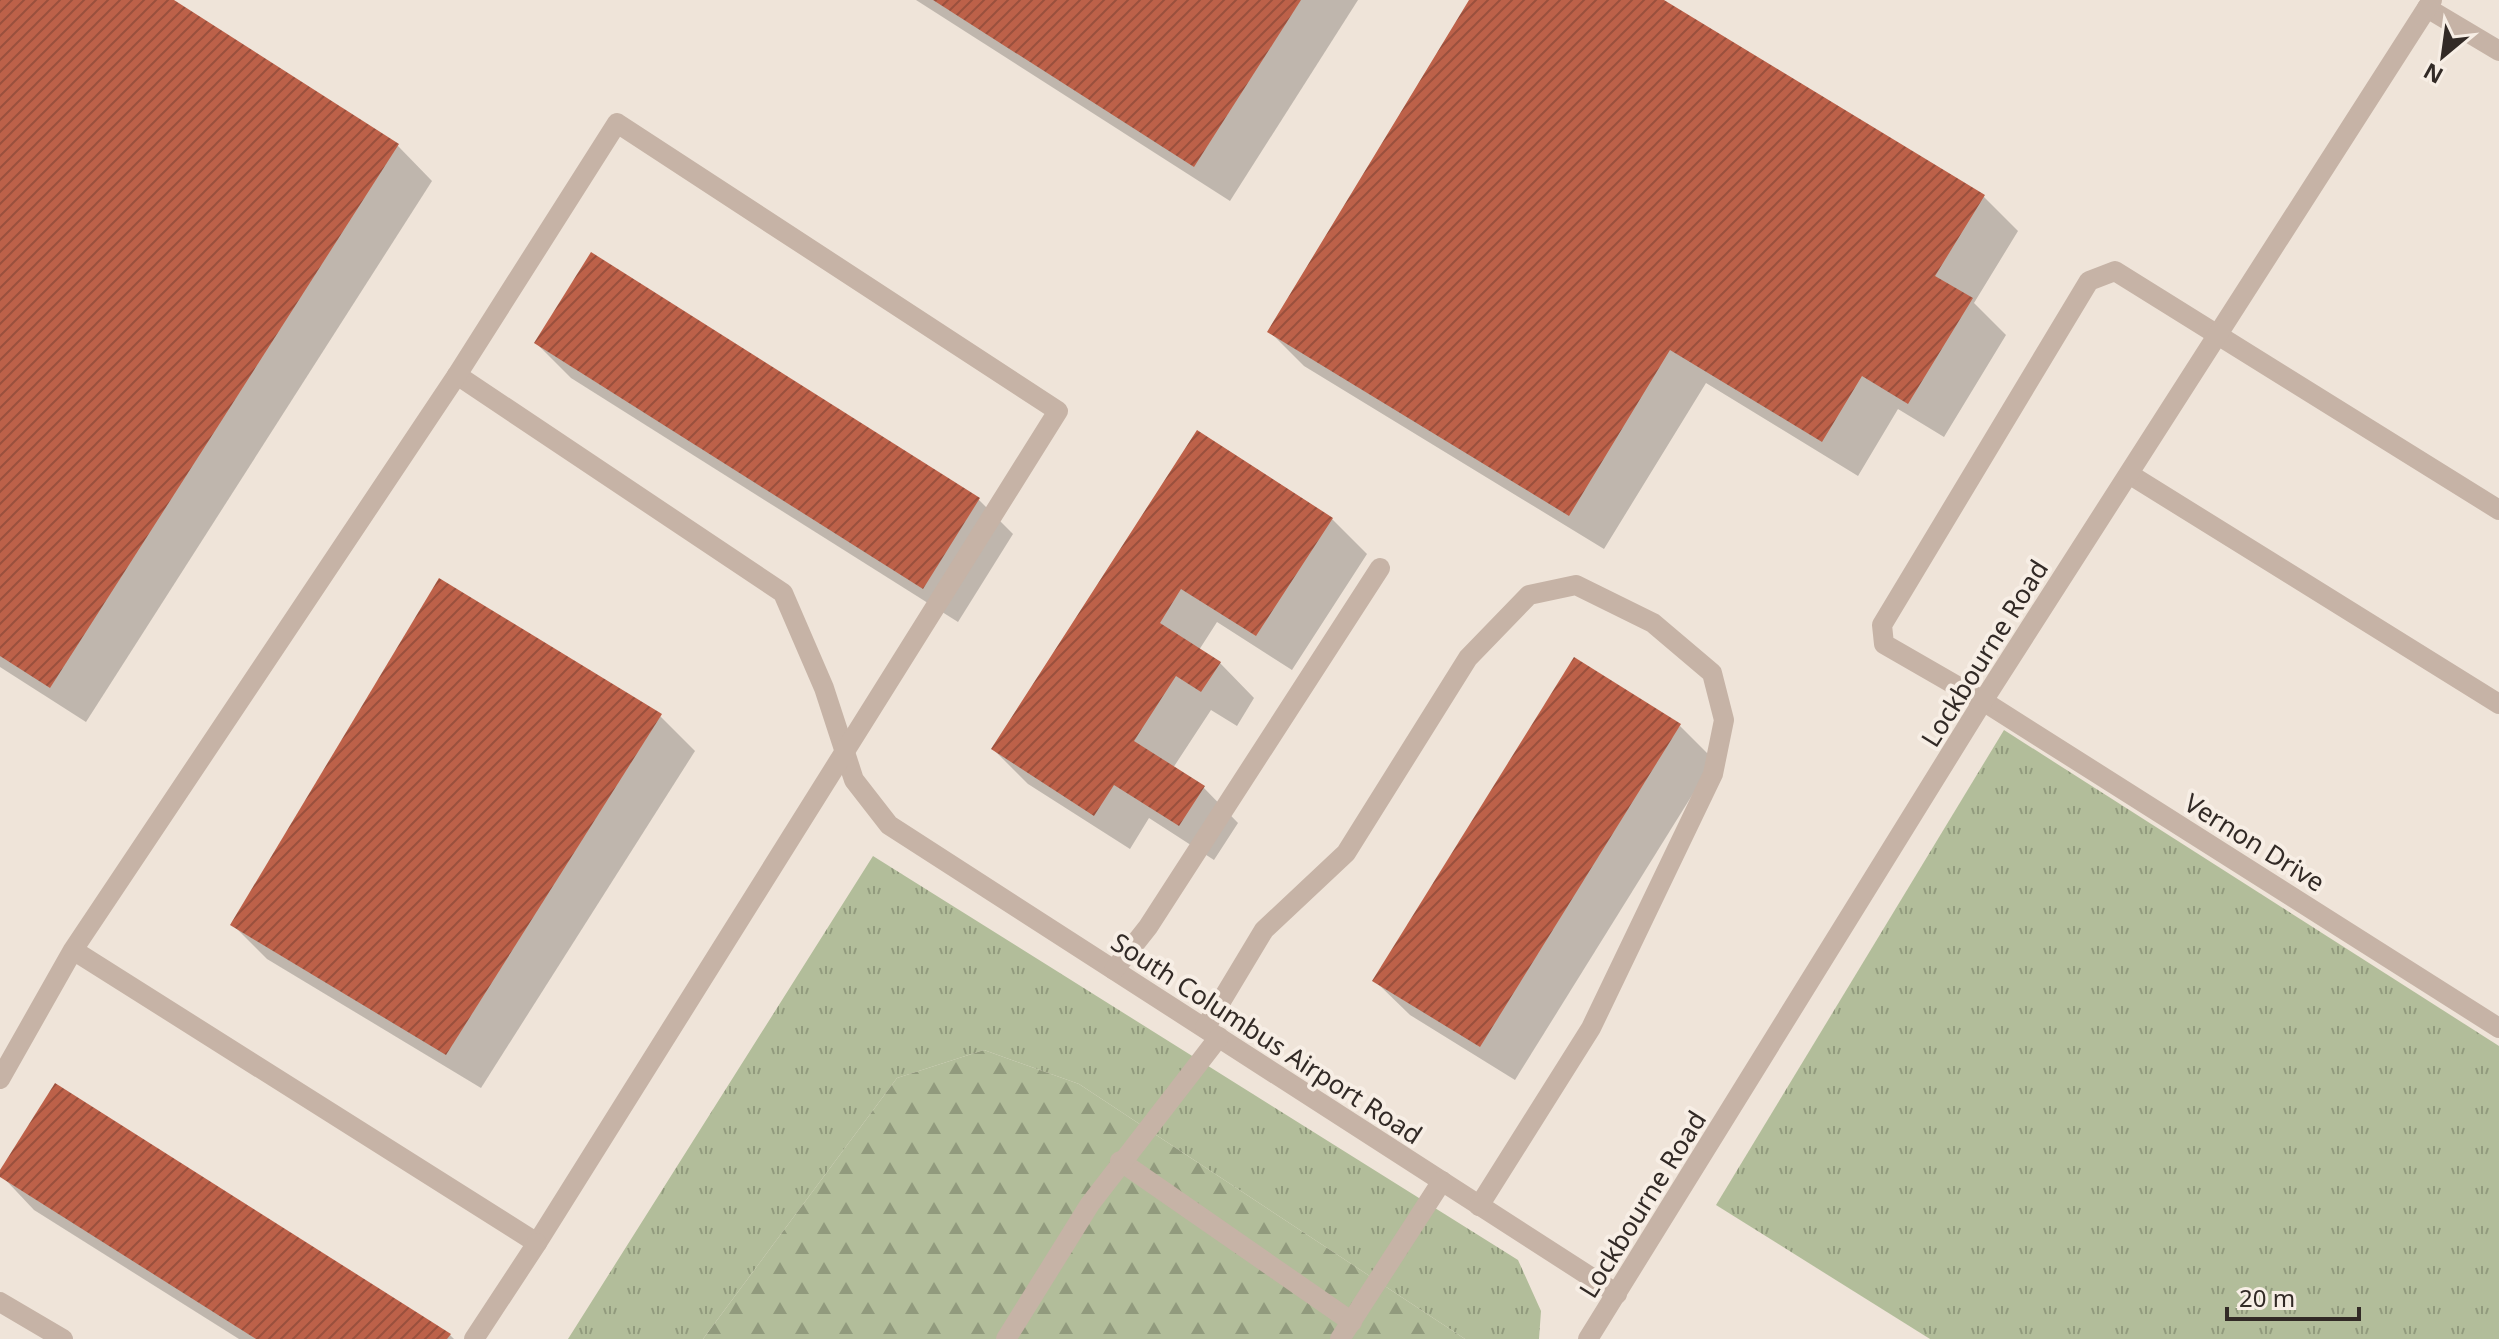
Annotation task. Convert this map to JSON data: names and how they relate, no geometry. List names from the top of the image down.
{
  "streets": {
    "street": ["Lockbourne Road", "Vernon Drive", "South Columbus Airport Road"]
  },
  "crossings": [
    ["Lockbourne Road", "Vernon Drive"],
    ["Lockbourne Road", "South Columbus Airport Road"]
  ],
  "scale_bar": "20 m",
  "north": "bottom left"
}
